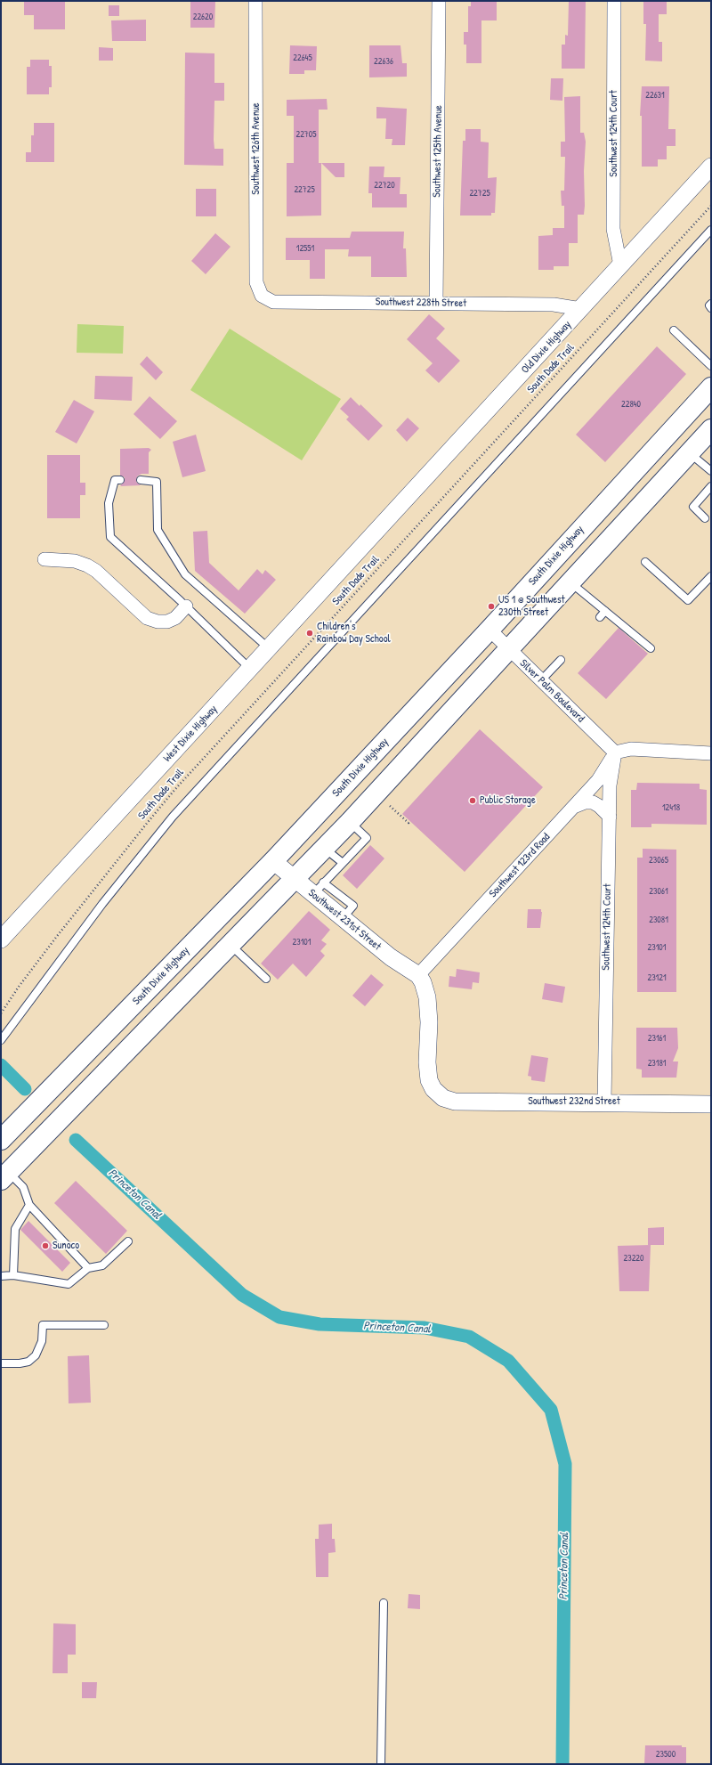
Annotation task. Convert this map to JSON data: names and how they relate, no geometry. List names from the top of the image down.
{
  "streets": {
    "highway": ["South Dixie Highway"],
    "street": [
      "Southwest 124th Court",
      "Southwest 126th Avenue",
      "Southwest 125th Avenue",
      "Southwest 228th Street",
      "Old Dixie Highway",
      "Silver Palm Boulevard",
      "West Dixie Highway",
      "Southwest 123rd Road",
      "Southwest 231st Street",
      "Southwest 232nd Street"
    ],
    "path": ["South Dade Trail"]
  },
  "crossings": [
    ["Southwest 124th Court", "Old Dixie Highway"],
    ["Southwest 124th Court", "Silver Palm Boulevard"],
    ["Southwest 124th Court", "Southwest 123rd Road"],
    ["Southwest 124th Court", "Southwest 232nd Street"],
    ["Southwest 126th Avenue", "Southwest 228th Street"],
    ["Southwest 125th Avenue", "Southwest 228th Street"],
    ["Southwest 228th Street", "Old Dixie Highway"],
    ["Old Dixie Highway", "West Dixie Highway"],
    ["South Dixie Highway", "Silver Palm Boulevard"],
    ["South Dixie Highway", "Southwest 231st Street"],
    ["Silver Palm Boulevard", "Southwest 123rd Road"],
    ["Southwest 123rd Road", "Southwest 231st Street"],
    ["Southwest 123rd Road", "Southwest 232nd Street"],
    ["Southwest 231st Street", "Southwest 232nd Street"]
  ],
  "water": ["Princeton Canal"],
  "places": [
    "US 1 @ Southwest 230th Street",
    "Children's Rainbow Day School",
    "Public Storage",
    "Sunoco"
  ],
  "house_numbers": [
    "22620",
    "22645",
    "22636",
    "22631",
    "22705",
    "22720",
    "22725",
    "22725",
    "12551",
    "22840",
    "12418",
    "23065",
    "23061",
    "23081",
    "23101",
    "23101",
    "23121",
    "23161",
    "23181",
    "23220",
    "23500"
  ]
}
